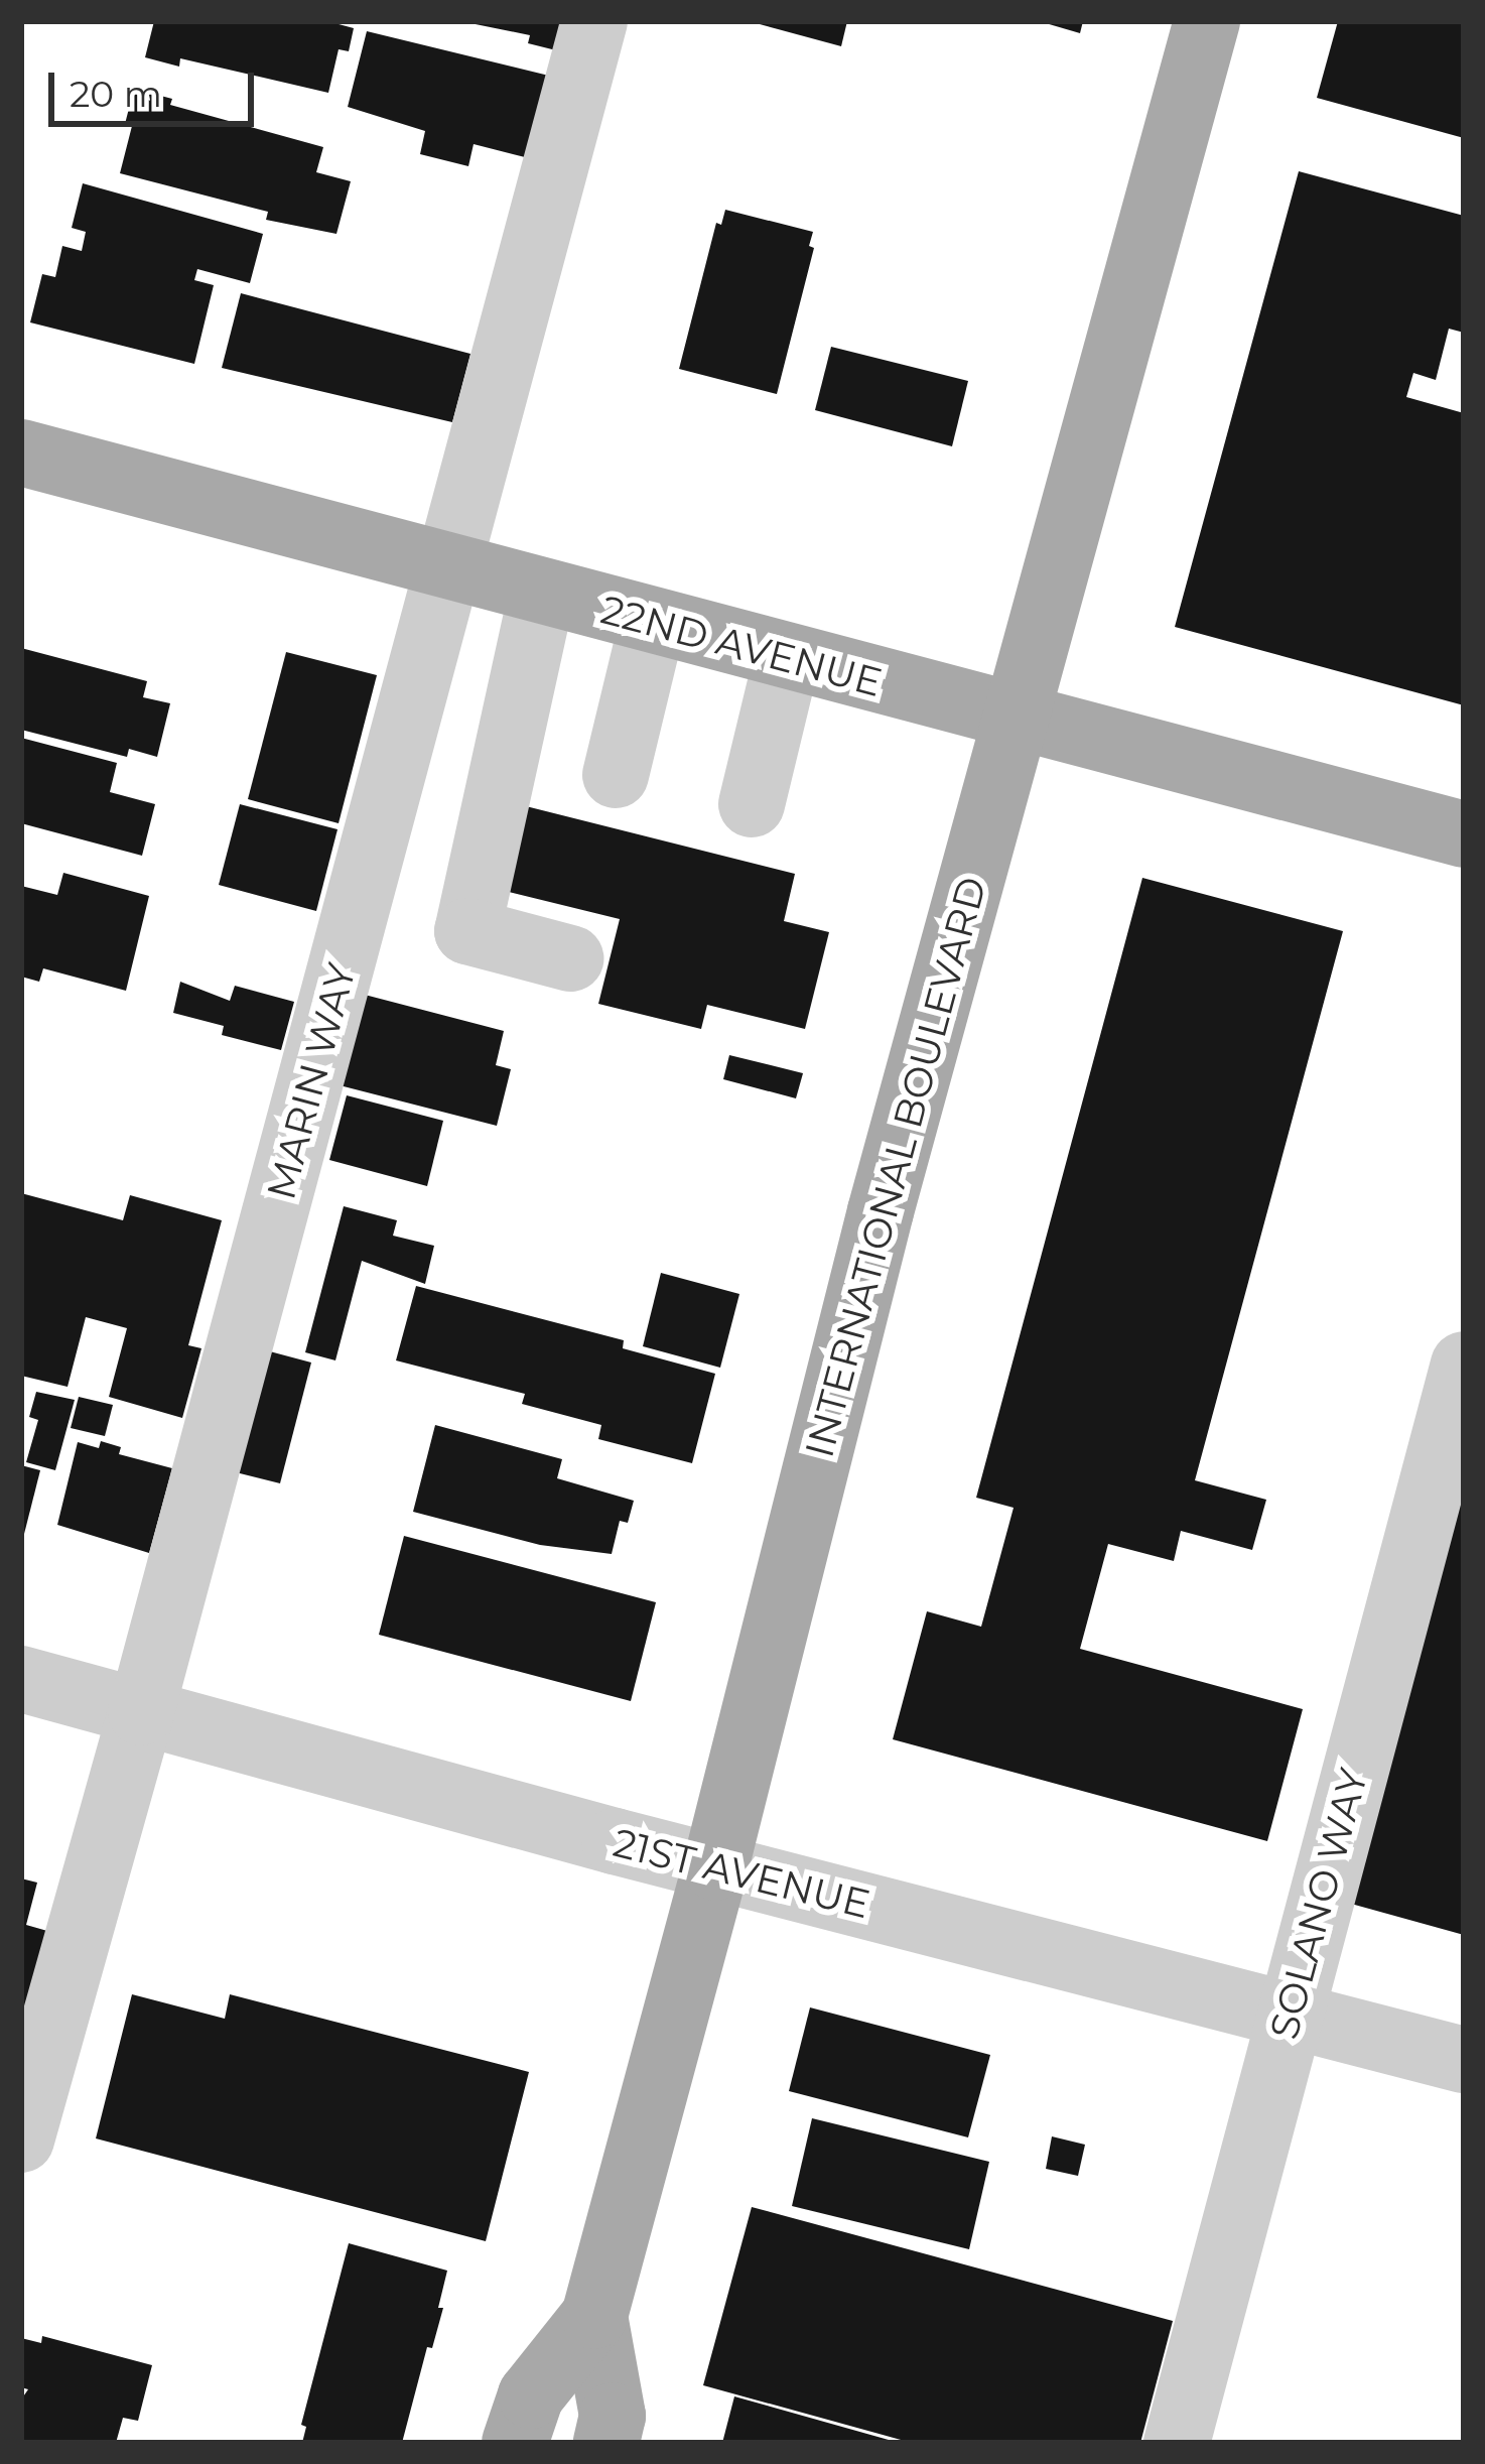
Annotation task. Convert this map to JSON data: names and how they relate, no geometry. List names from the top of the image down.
{
  "streets": {
    "main road": ["22ND AVENUE", "INTERNATIONAL BOULEVARD"],
    "street": ["MARIN WAY", "21ST AVENUE", "SOLANO WAY"]
  },
  "crossings": [
    ["22ND AVENUE", "MARIN WAY"],
    ["22ND AVENUE", "INTERNATIONAL BOULEVARD"],
    ["MARIN WAY", "21ST AVENUE"],
    ["INTERNATIONAL BOULEVARD", "21ST AVENUE"],
    ["21ST AVENUE", "SOLANO WAY"]
  ],
  "scale_bar": "20 m"
}
